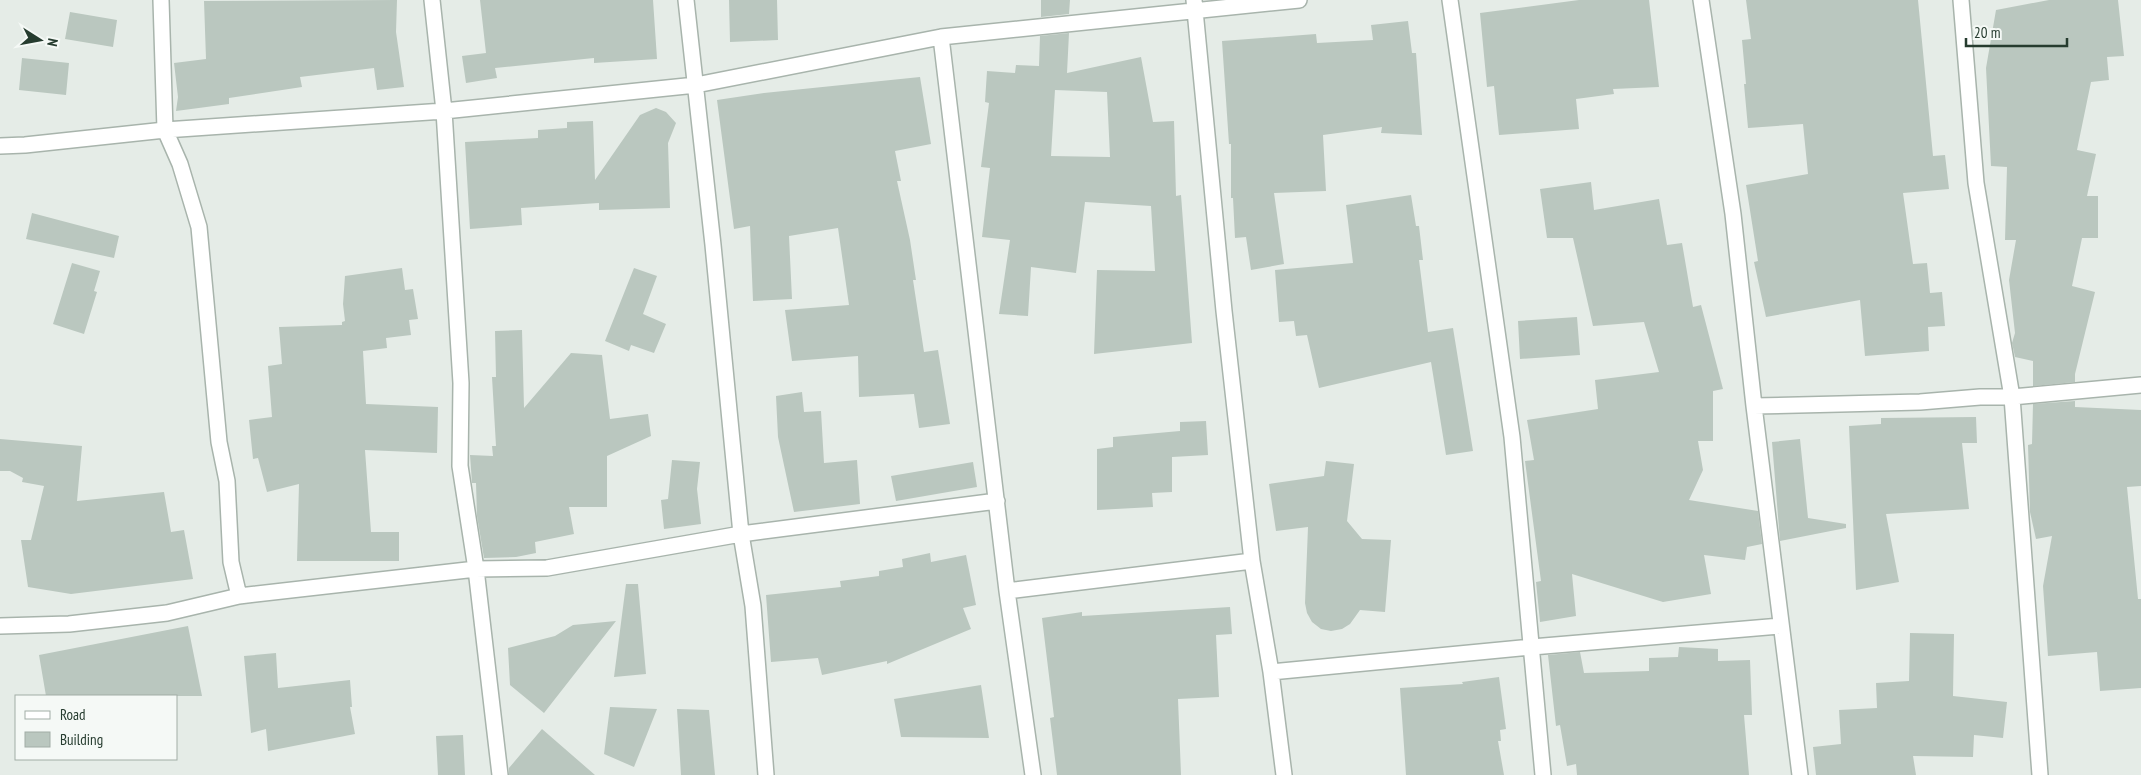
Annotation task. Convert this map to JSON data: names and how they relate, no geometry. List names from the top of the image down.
{
  "legend": ["Road", "Building"],
  "scale_bar": "20 m",
  "north": "right"
}
